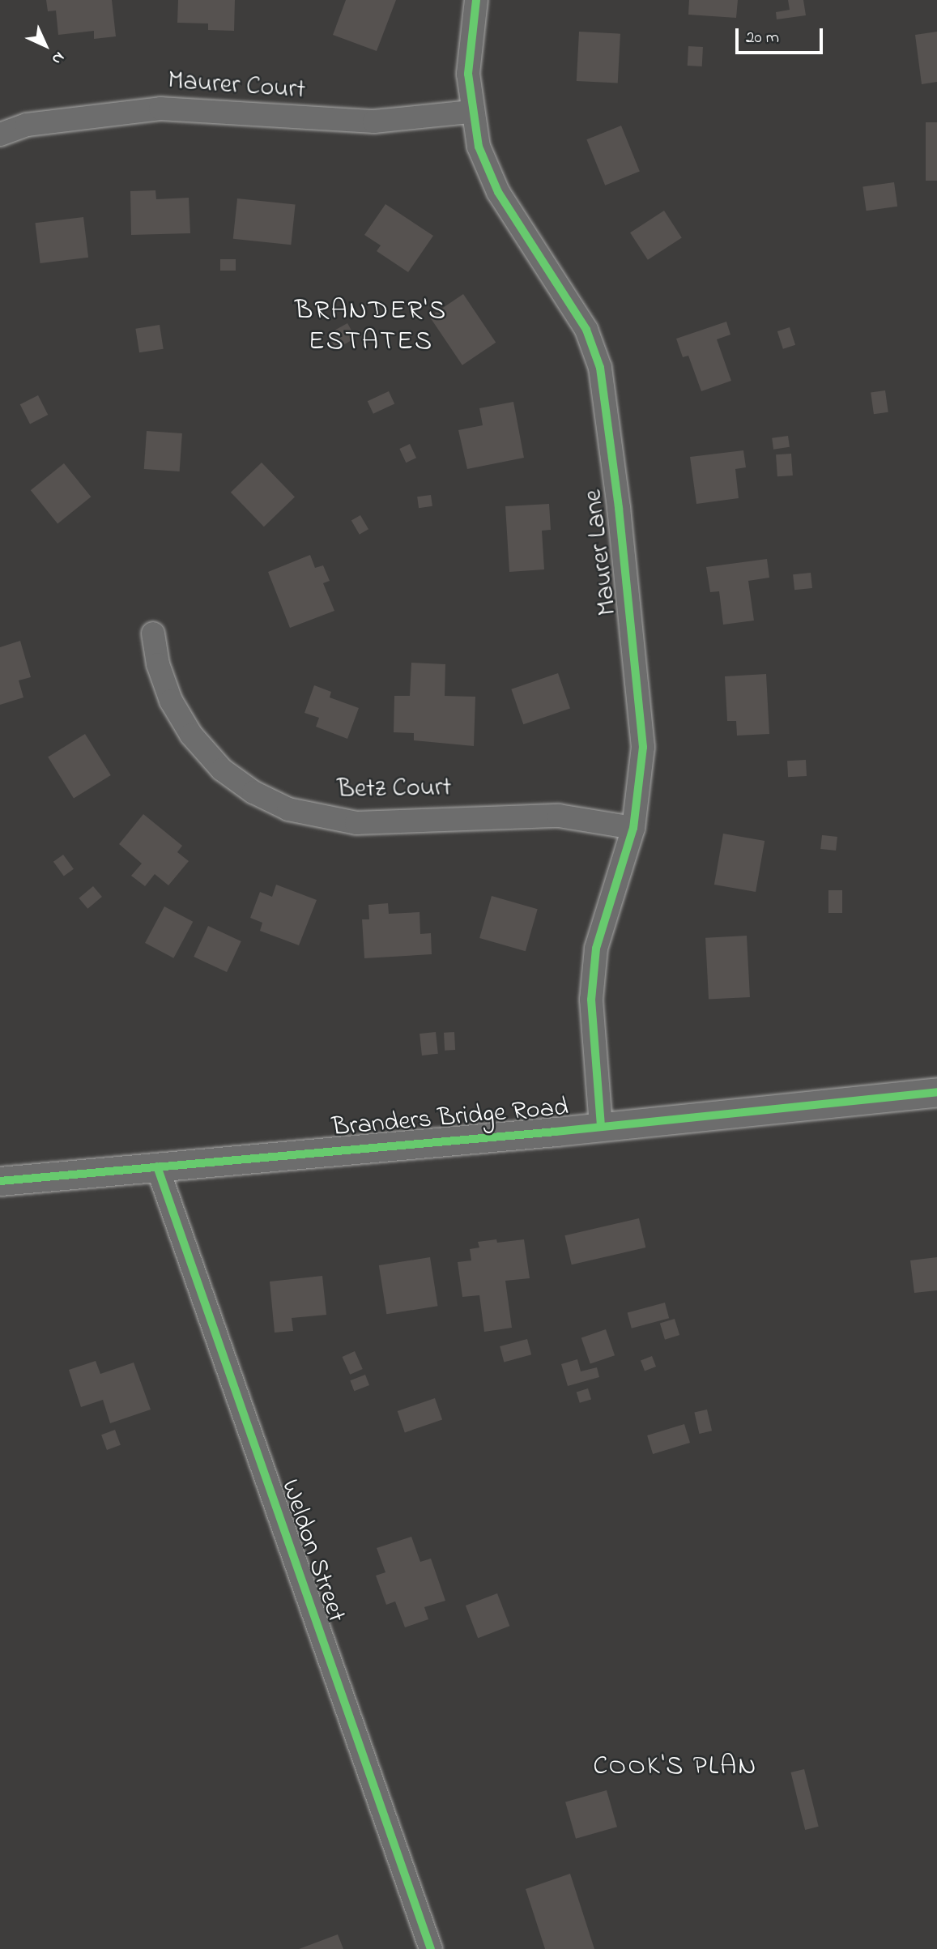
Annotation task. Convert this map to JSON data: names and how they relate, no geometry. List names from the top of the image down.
{
  "streets": {
    "street": [
      "Maurer Court",
      "Maurer Lane",
      "Betz Court",
      "Branders Bridge Road",
      "Weldon Street"
    ]
  },
  "crossings": [
    ["Maurer Court", "Maurer Lane"],
    ["Maurer Lane", "Betz Court"],
    ["Maurer Lane", "Branders Bridge Road"],
    ["Branders Bridge Road", "Weldon Street"]
  ],
  "districts": ["BRANDER'S ESTATES", "COOK'S PLAN"],
  "scale_bar": "20 m",
  "north": "bottom right"
}
